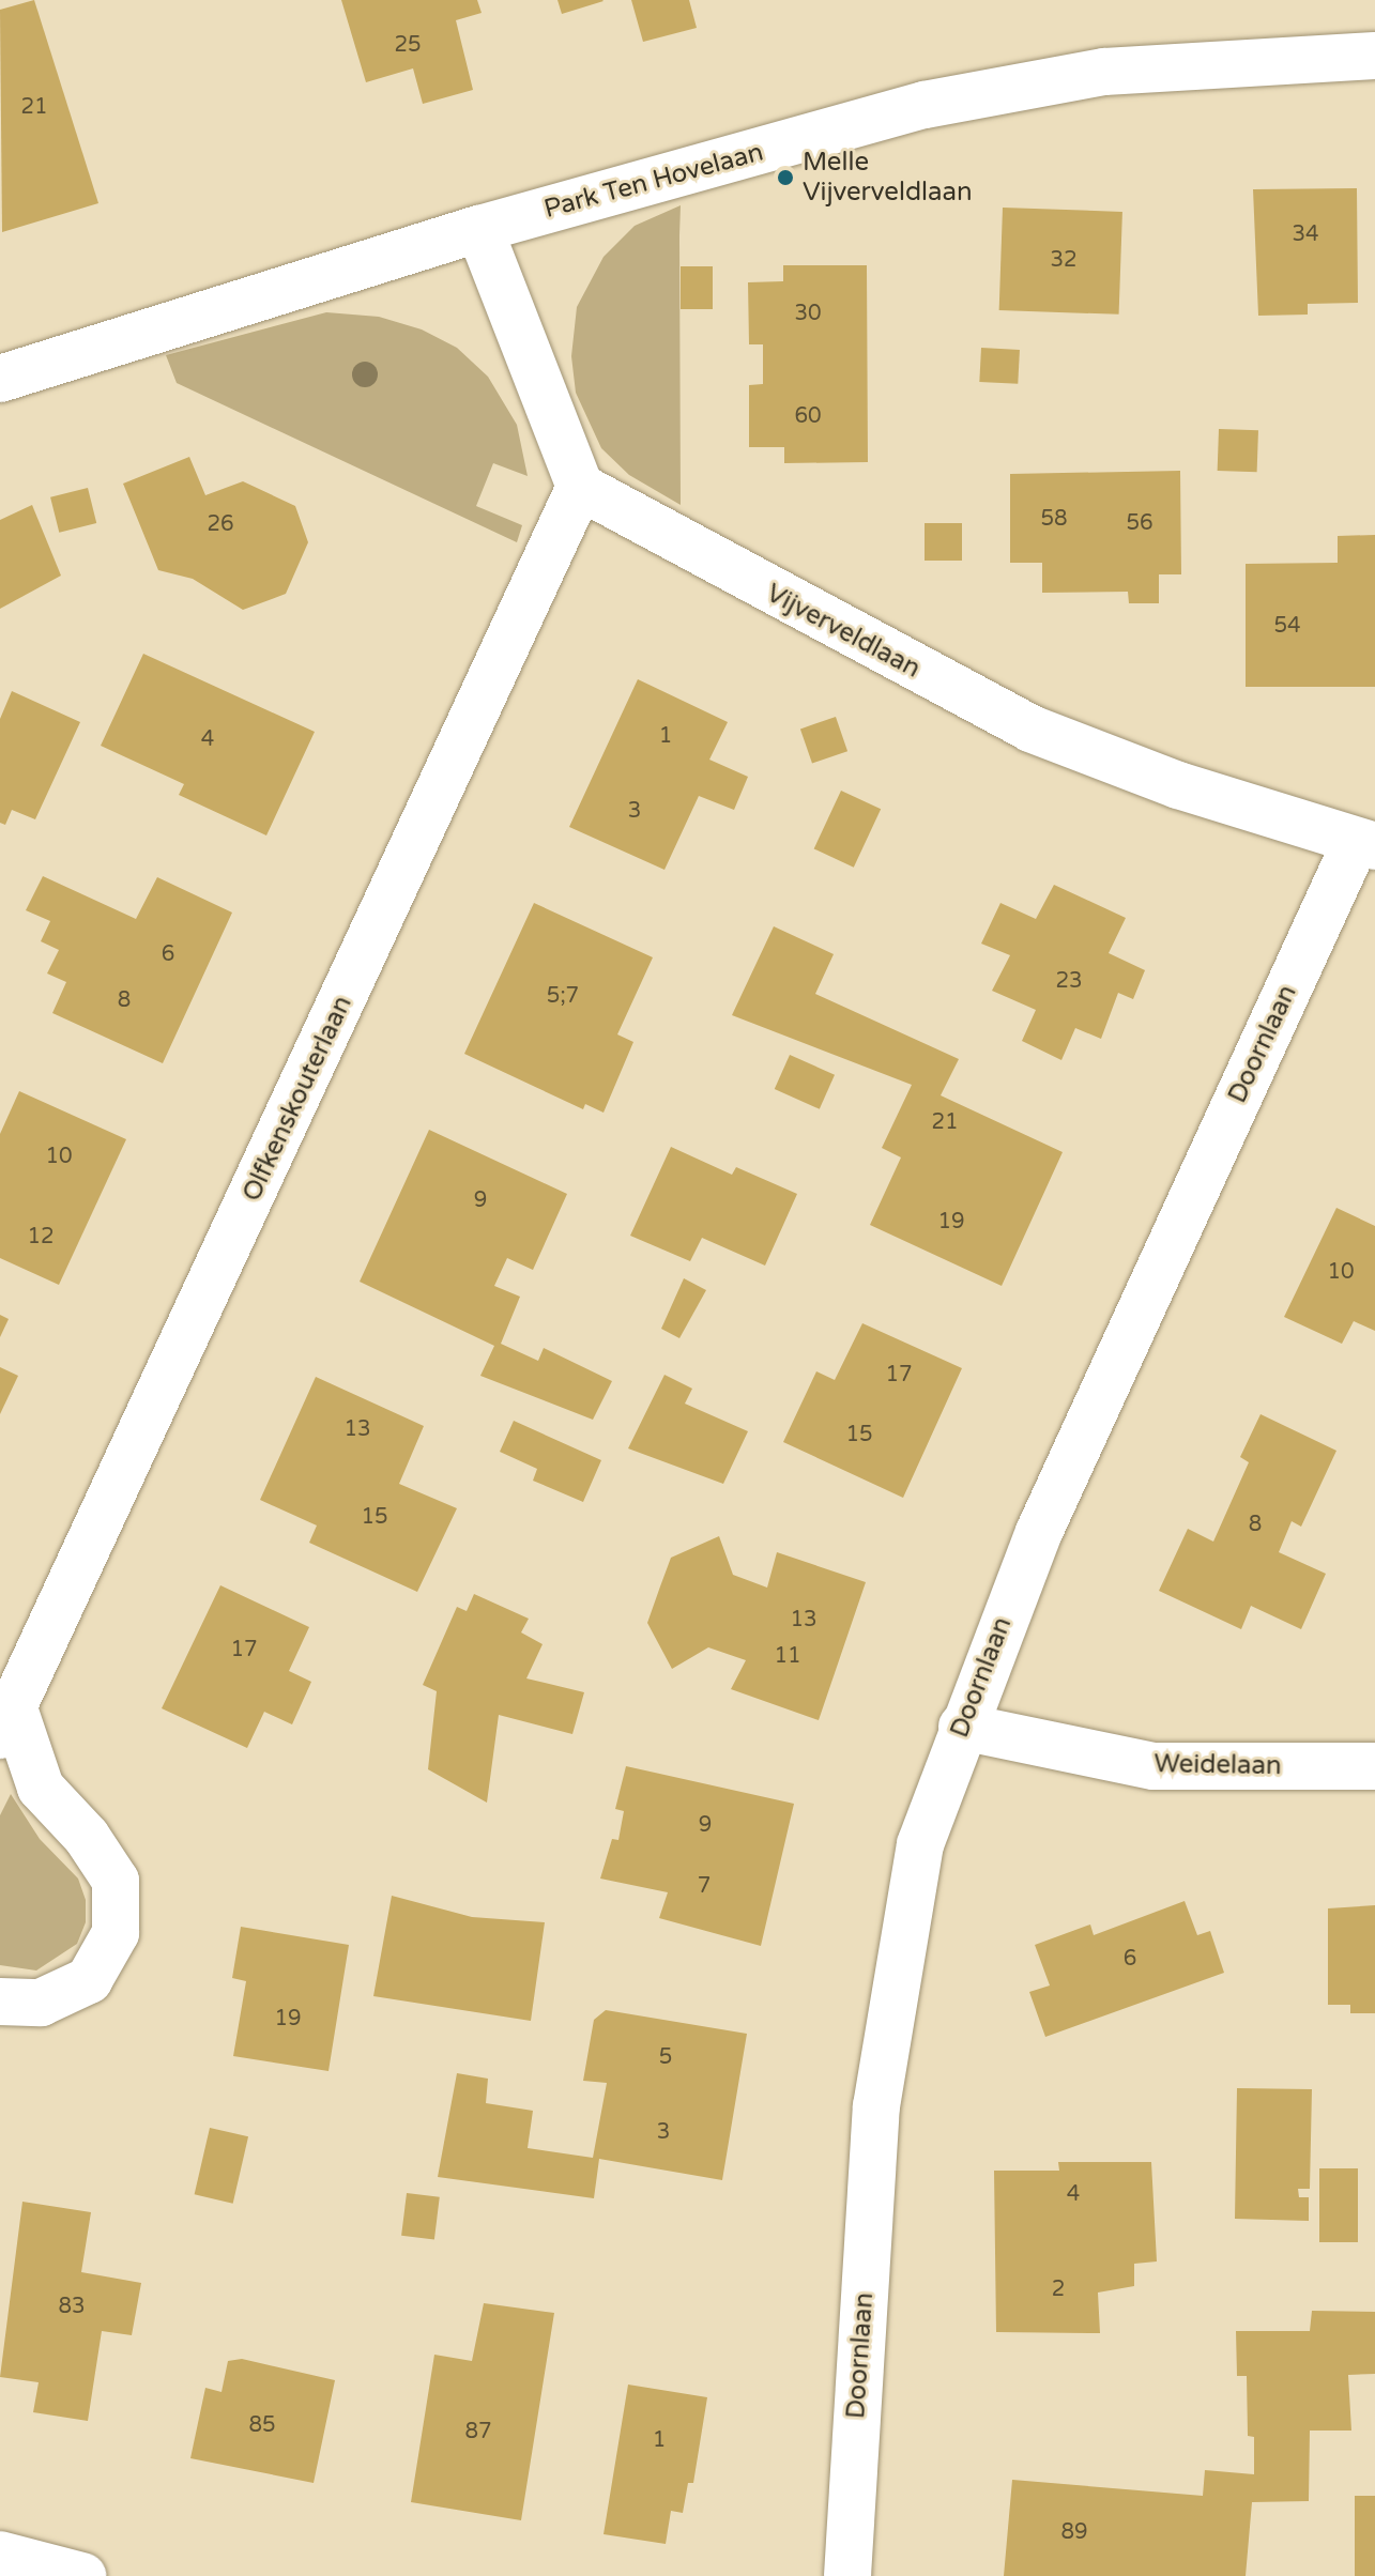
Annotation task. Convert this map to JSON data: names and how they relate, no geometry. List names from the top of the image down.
{
  "streets": {
    "street": [
      "Park Ten Hovelaan",
      "Vijverveldlaan",
      "Doornlaan",
      "Olfkenskouterlaan",
      "Weidelaan"
    ]
  },
  "crossings": [
    ["Vijverveldlaan", "Doornlaan"],
    ["Vijverveldlaan", "Olfkenskouterlaan"],
    ["Doornlaan", "Weidelaan"]
  ],
  "places": ["Melle Vijverveldlaan"],
  "house_numbers": [
    "25",
    "21",
    "34",
    "32",
    "30",
    "60",
    "58",
    "56",
    "26",
    "54",
    "1",
    "4",
    "3",
    "6",
    "23",
    "5;7",
    "8",
    "21",
    "10",
    "9",
    "19",
    "12",
    "10",
    "17",
    "13",
    "15",
    "15",
    "8",
    "13",
    "17",
    "11",
    "9",
    "7",
    "6",
    "19",
    "5",
    "3",
    "4",
    "2",
    "83",
    "85",
    "87",
    "1",
    "89"
  ]
}
